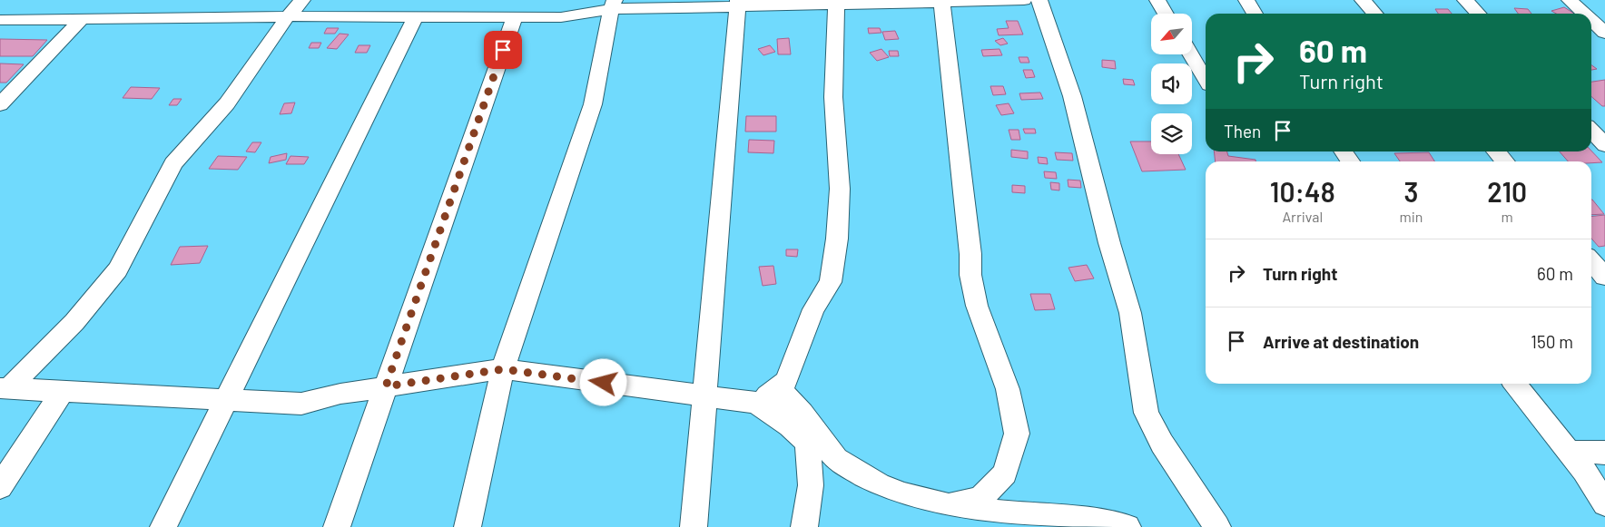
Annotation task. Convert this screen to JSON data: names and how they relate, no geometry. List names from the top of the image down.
{
  "north": "bottom left",
  "page": {
    "turn": ["60 m", "Turn right"],
    "then": "Then",
    "eta": [
      "10:48",
      "Arrival",
      "3",
      "min",
      "210",
      "m"
    ],
    "list": [
      {
        "name": "Turn right",
        "value": "60 m"
      },
      {
        "name": "Arrive at destination",
        "value": "150 m"
      }
    ]
  }
}
